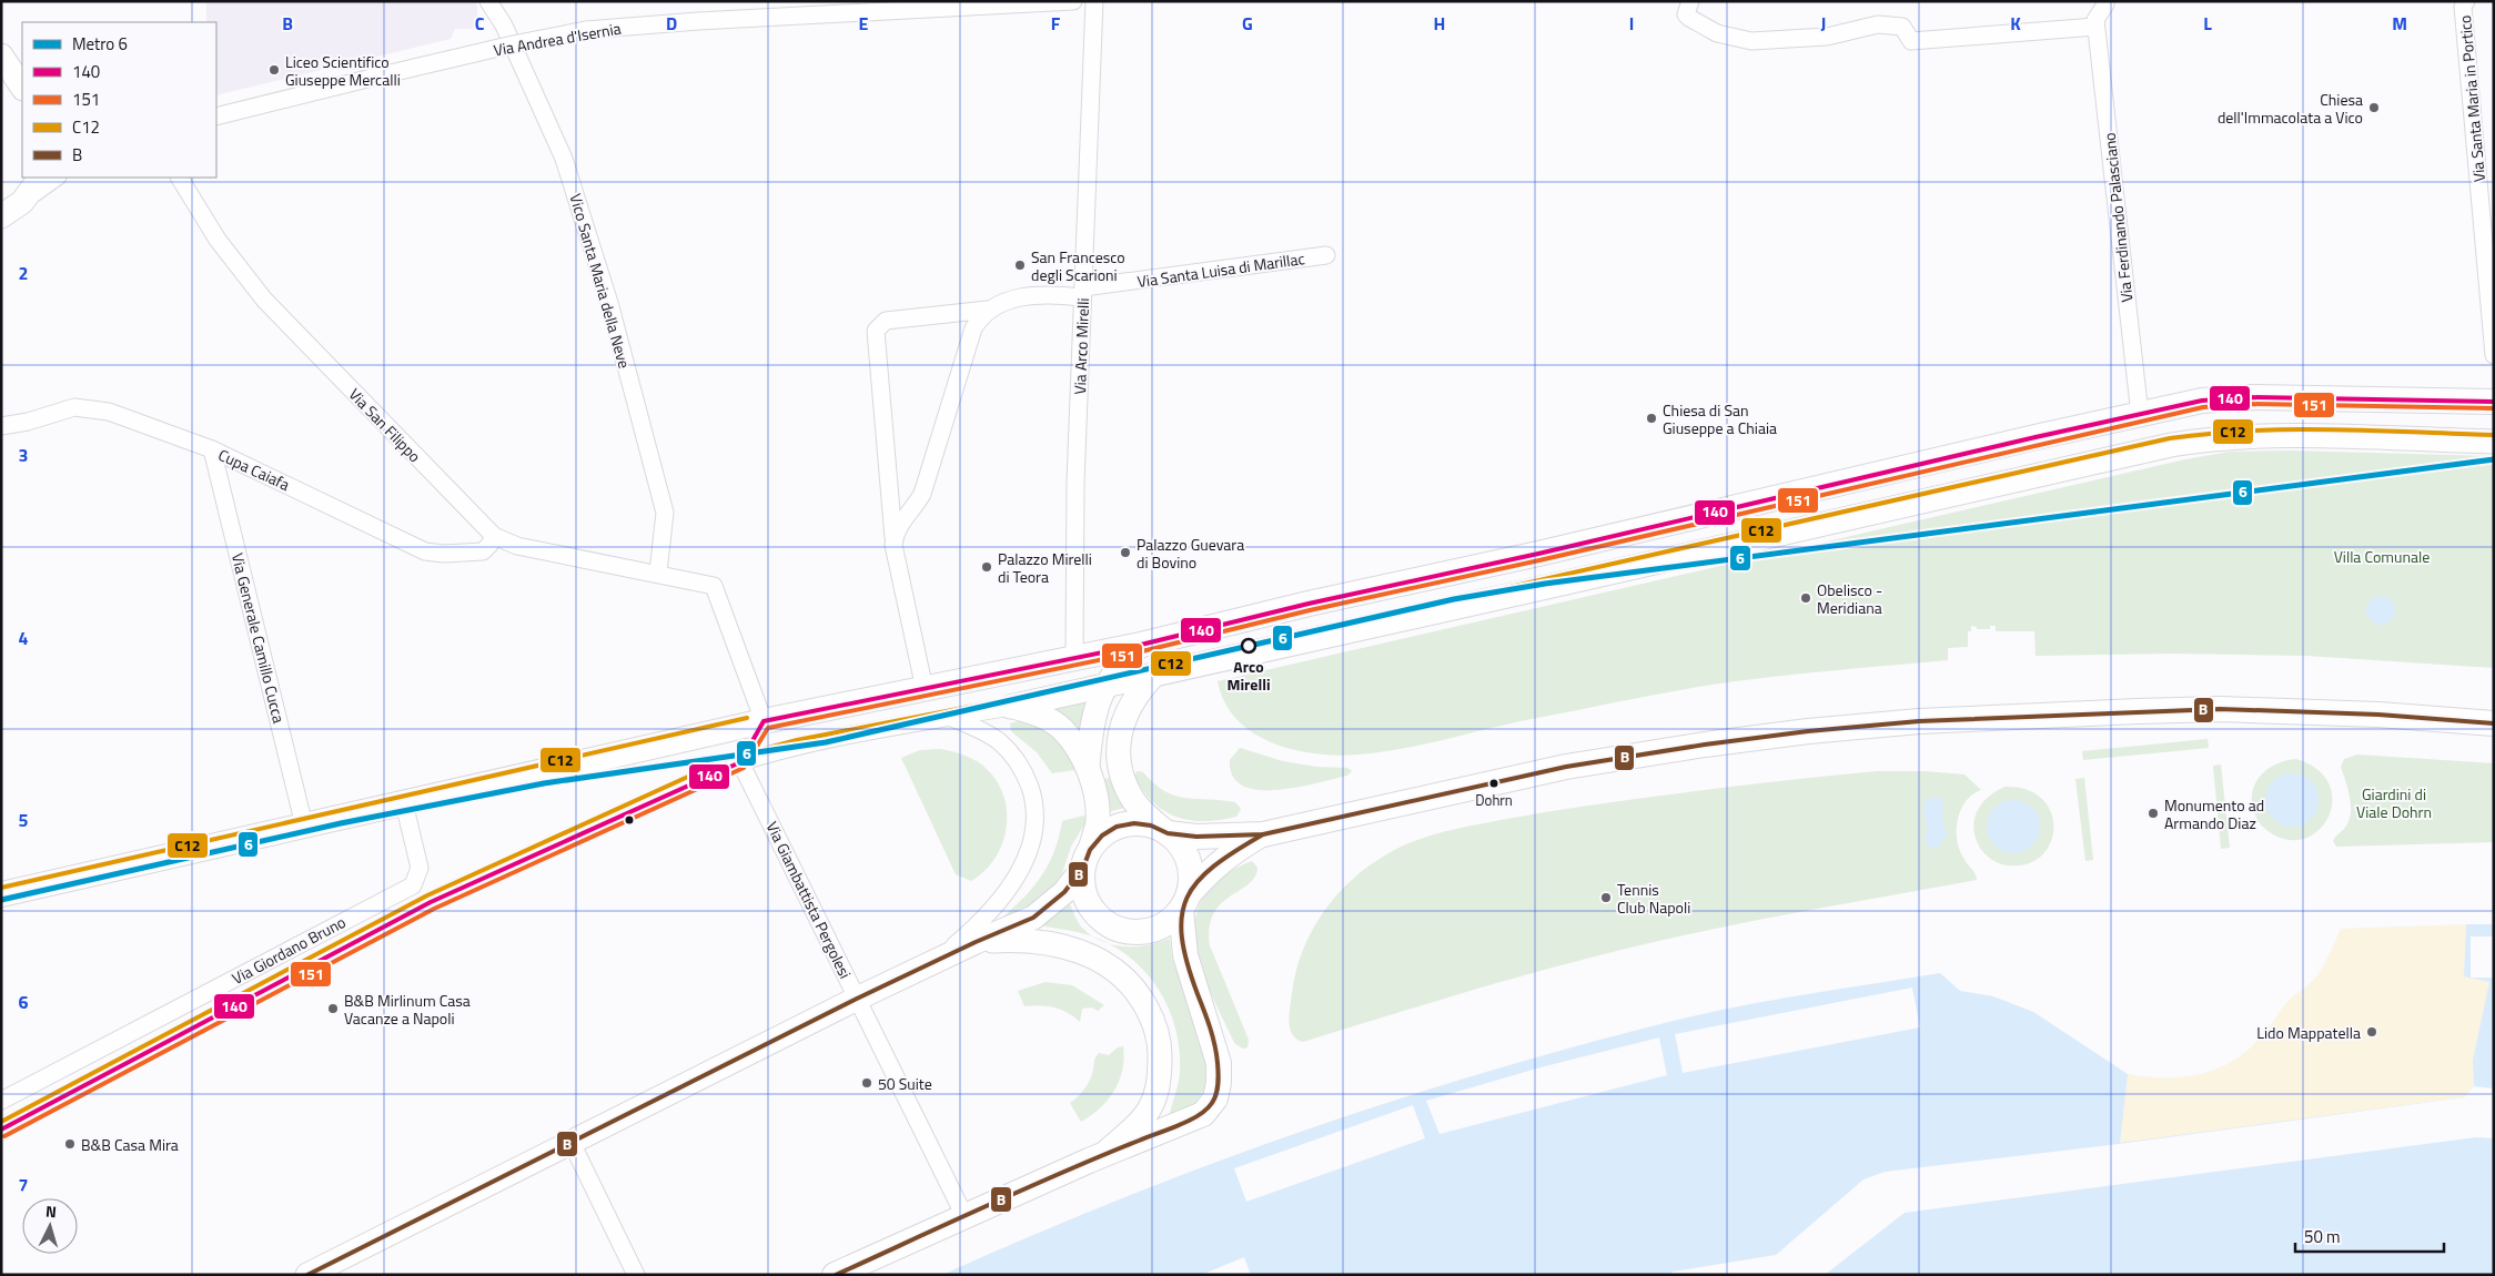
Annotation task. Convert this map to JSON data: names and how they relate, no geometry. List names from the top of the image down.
{
  "streets": {
    "street": [
      "Via Andrea d'Isernia",
      "Via Santa Maria in Portico",
      "Via Ferdinando Palasciano",
      "Via Santa Luisa di Marillac",
      "Vico Santa Maria della Neve",
      "Via Arco Mirelli",
      "Via San Filippo",
      "Cupa Caiafa",
      "Via Generale Camillo Cucca",
      "Via Giambattista Pergolesi",
      "Via Giordano Bruno"
    ]
  },
  "crossings": [
    ["Via Santa Luisa di Marillac", "Via Arco Mirelli"],
    ["Vico Santa Maria della Neve", "Via San Filippo"],
    ["Via San Filippo", "Cupa Caiafa"],
    ["Cupa Caiafa", "Via Generale Camillo Cucca"]
  ],
  "parks": ["Villa Comunale", "Giardini di Viale Dohrn"],
  "places": [
    "Liceo Scientifico Giuseppe Mercalli",
    "Chiesa dell'Immacolata a Vico",
    "San Francesco degli Scarioni",
    "Chiesa di San Giuseppe a Chiaia",
    "Palazzo Guevara di Bovino",
    "Palazzo Mirelli di Teora",
    "Obelisco - Meridiana",
    "Arco Mirelli",
    "Dohrn",
    "Monumento ad Armando Diaz",
    "Tennis Club Napoli",
    "B&B Mirlinum Casa Vacanze a Napoli",
    "Lido Mappatella",
    "50 Suite",
    "B&B Casa Mira"
  ],
  "lines": [
    "transit line 140",
    "transit line 151",
    "transit line C12",
    "metro line 6",
    "transit line B"
  ],
  "legend": [
    "Metro 6",
    "140",
    "151",
    "C12",
    "B"
  ],
  "scale_bar": "50 m",
  "north": "top",
  "grid": {
    "columns": [
      "B",
      "C",
      "D",
      "E",
      "F",
      "G",
      "H",
      "I",
      "J",
      "K",
      "L",
      "M"
    ],
    "rows": [
      "2",
      "3",
      "4",
      "5",
      "6",
      "7"
    ]
  }
}
